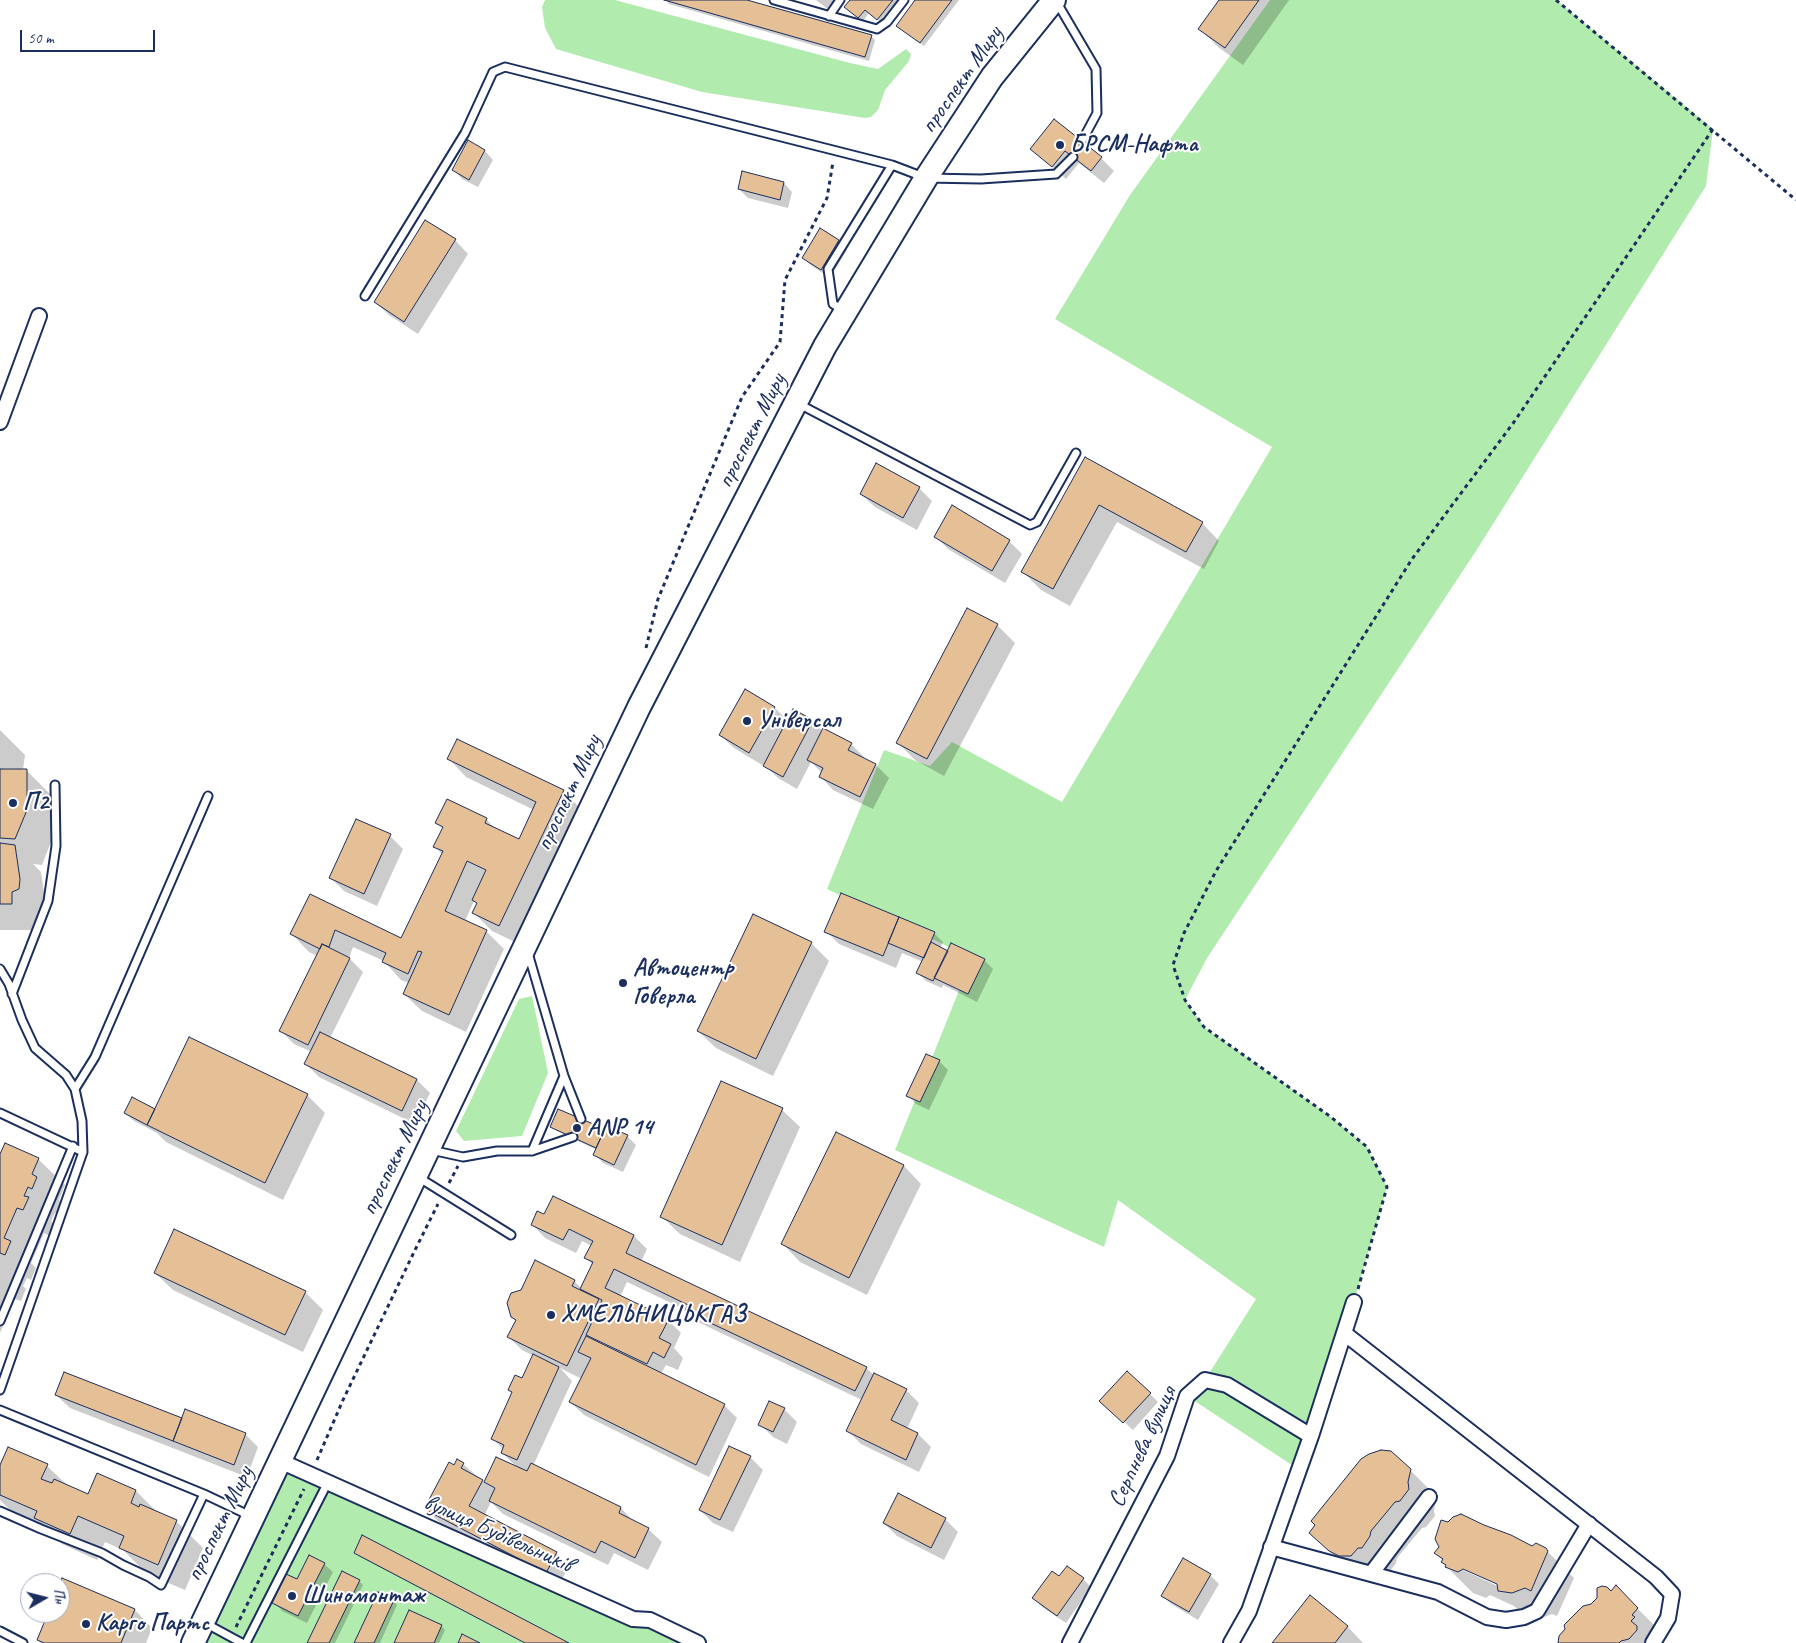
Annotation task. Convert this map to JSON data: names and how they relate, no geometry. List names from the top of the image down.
{
  "streets": {
    "main road": ["проспект Миру"],
    "street": ["Серпнева вулиця", "вулиця Будівельників"]
  },
  "crossings": [
    ["проспект Миру", "вулиця Будівельників"]
  ],
  "places": [
    "БРСМ-Нафта",
    "Універсал",
    "П2",
    "Автоцентр Говерла",
    "ANP 14",
    "ХМЕЛЬНИЦЬКГАЗ",
    "Шиномонтаж",
    "Карго Партс"
  ],
  "scale_bar": "50 m",
  "north": "right"
}
